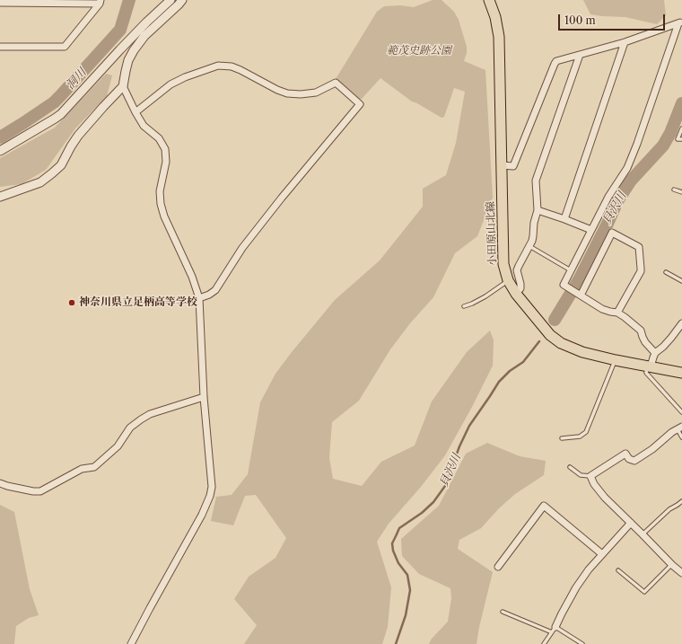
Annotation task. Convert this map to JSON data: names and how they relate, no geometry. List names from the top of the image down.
{
  "streets": {
    "main road": ["小田原山北線"]
  },
  "water": ["洞川", "貝沢川"],
  "parks": ["範茂史跡公園"],
  "places": ["神奈川県立足柄高等学校"],
  "scale_bar": "100 m"
}
